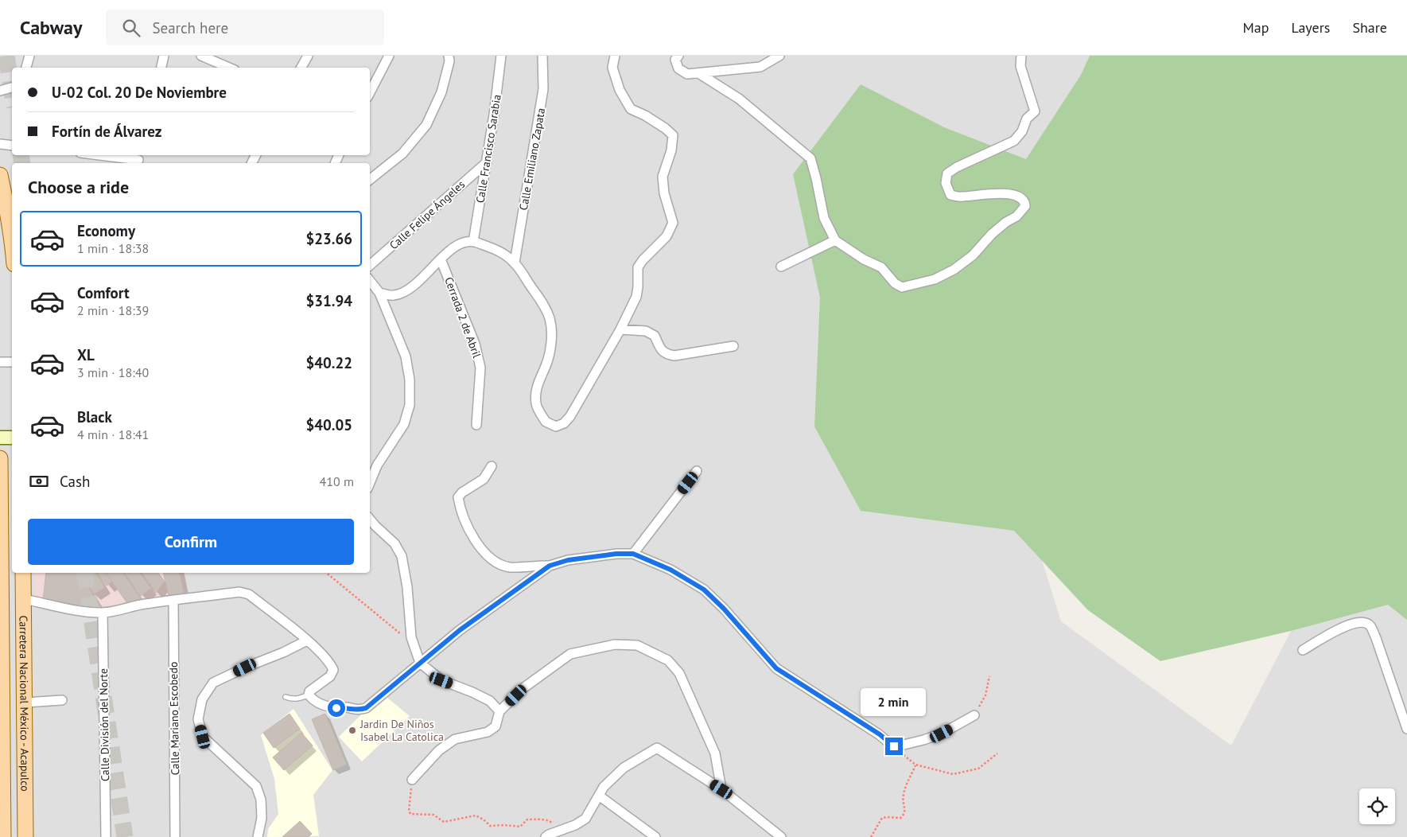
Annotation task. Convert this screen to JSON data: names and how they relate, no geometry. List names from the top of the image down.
{
  "streets": {
    "main road": ["Carretera Nacional México - Acapulco"],
    "street": [
      "Calle Francisco Sarabia",
      "Calle Emiliano Zapata",
      "Calle Felipe Ángeles",
      "Cerrada 2 de Abril",
      "Calle Mariano Escobedo",
      "Calle División del Norte"
    ]
  },
  "crossings": [
    ["Calle Francisco Sarabia", "Calle Felipe Ángeles"]
  ],
  "places": ["Jardin De Niños Isabel La Catolica"],
  "page": {
    "header": "Cabway",
    "search": "Search here",
    "nav": ["Map", "Layers", "Share"],
    "banner": ["U-02 Col. 20 De Noviembre", "Fortín de Álvarez"],
    "heading": "Choose a ride",
    "list": [
      {
        "name": "Economy",
        "note": "1 min · 18:38",
        "value": "$23.66"
      },
      {
        "name": "Comfort",
        "note": "2 min · 18:39",
        "value": "$31.94"
      },
      {
        "name": "XL",
        "note": "3 min · 18:40",
        "value": "$40.22"
      },
      {
        "name": "Black",
        "note": "4 min · 18:41",
        "value": "$40.05"
      }
    ],
    "pay": ["Cash", "410 m"],
    "buttons": "Confirm",
    "bubble": "2 min"
  }
}
